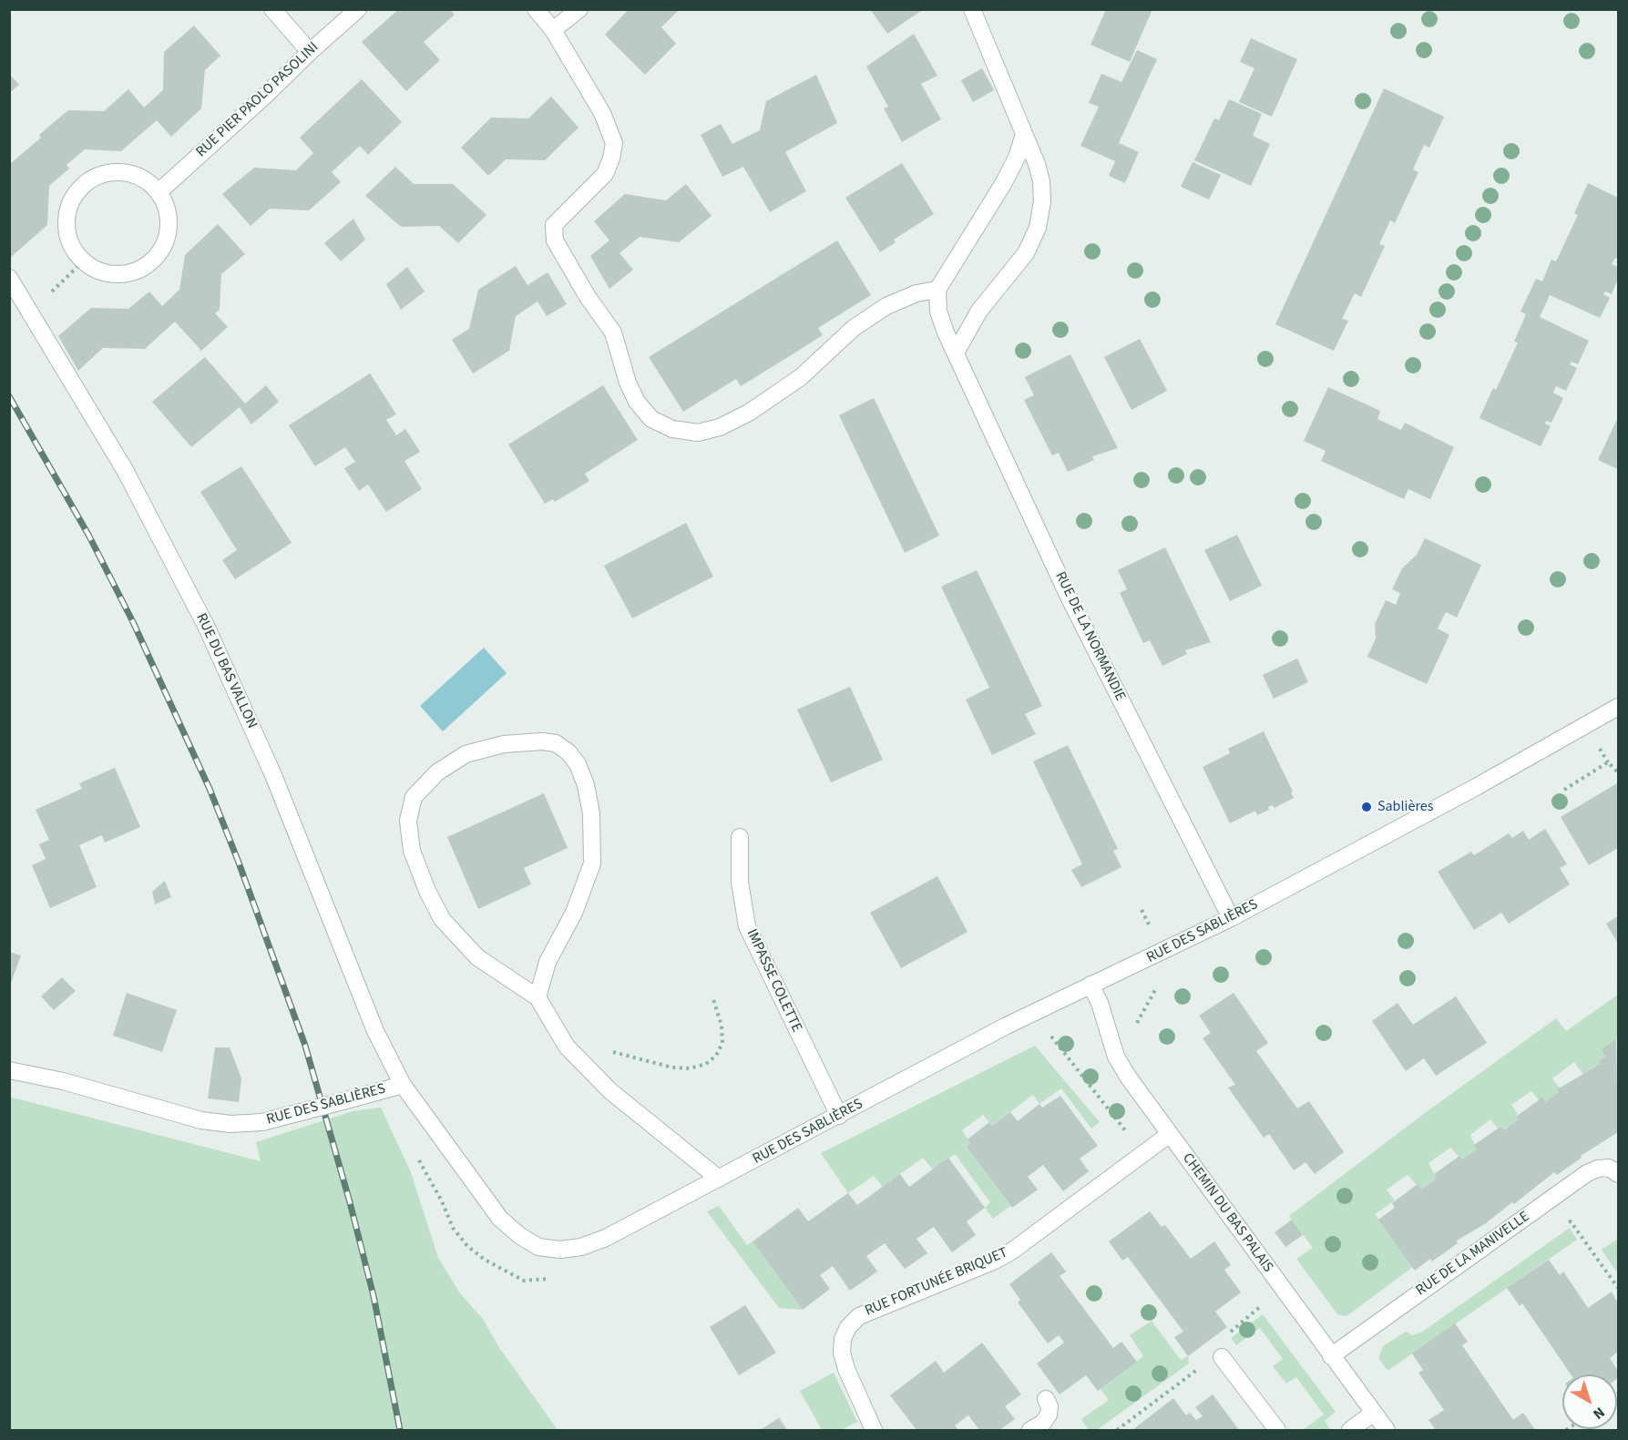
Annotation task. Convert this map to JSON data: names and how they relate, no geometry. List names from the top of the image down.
{
  "streets": {
    "street": [
      "RUE PIER PAOLO PASOLINI",
      "RUE DE LA NORMANDIE",
      "RUE DU BAS VALLON",
      "RUE DES SABLIÈRES",
      "IMPASSE COLETTE",
      "CHEMIN DU BAS PALAIS",
      "RUE DE LA MANIVELLE",
      "RUE FORTUNÉE BRIQUET"
    ]
  },
  "crossings": [
    ["RUE DE LA NORMANDIE", "RUE DES SABLIÈRES"],
    ["RUE DU BAS VALLON", "RUE DES SABLIÈRES"],
    ["RUE DES SABLIÈRES", "IMPASSE COLETTE"],
    ["RUE DES SABLIÈRES", "CHEMIN DU BAS PALAIS"],
    ["CHEMIN DU BAS PALAIS", "RUE DE LA MANIVELLE"],
    ["CHEMIN DU BAS PALAIS", "RUE FORTUNÉE BRIQUET"]
  ],
  "places": ["Sablières"],
  "north": "bottom right"
}
